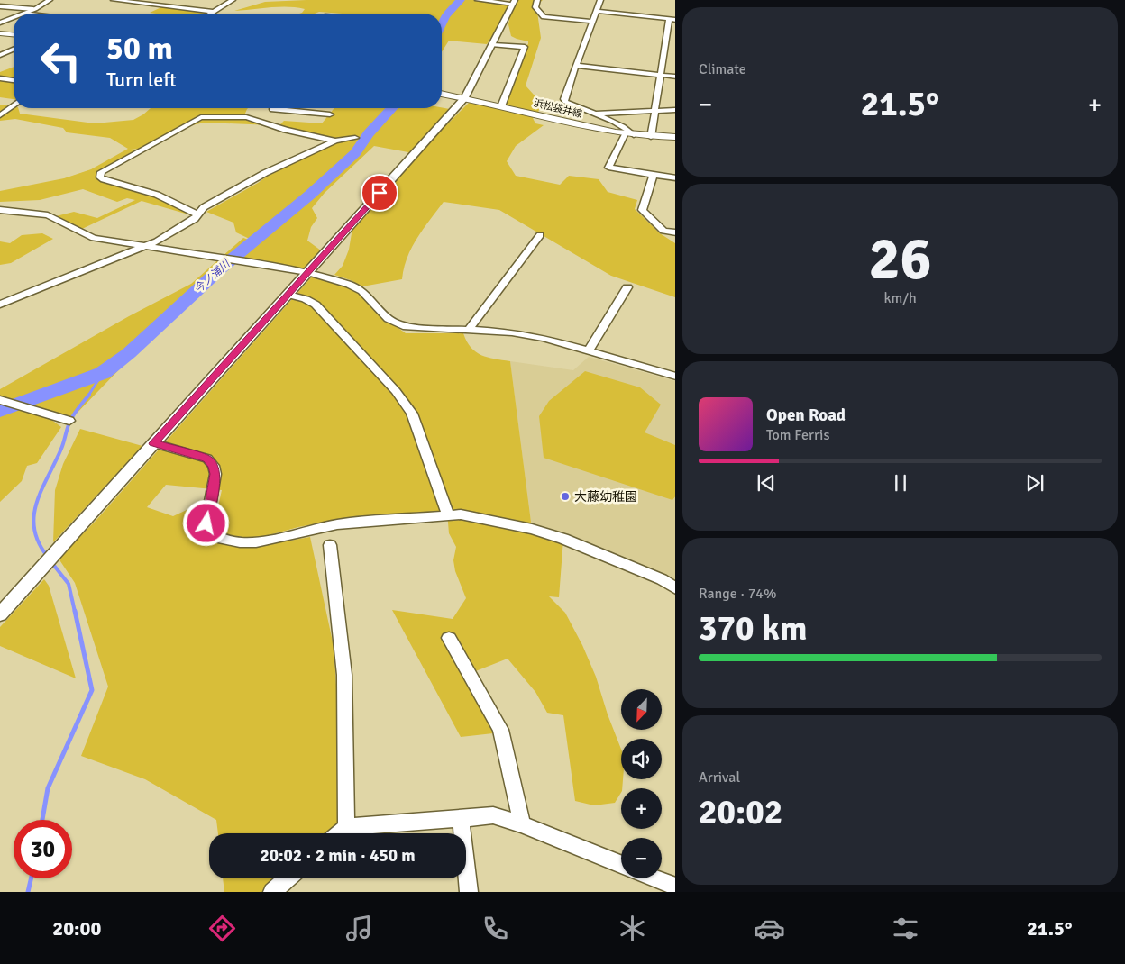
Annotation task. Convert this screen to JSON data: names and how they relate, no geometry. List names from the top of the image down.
{
  "streets": {
    "main road": ["浜松袋井線"]
  },
  "water": ["今ノ浦川"],
  "places": ["大藤幼稚園"],
  "north": "bottom left",
  "page": {
    "tile": [
      "Climate",
      ["26", "km/h"],
      ["Range · 74%", "370 km"],
      ["Arrival", "20:02"]
    ],
    "turn": ["50 m", "Turn left"],
    "heat": ["−", "21.5°", "+"],
    "song": ["Open Road", "Tom Ferris"],
    "map_buttons": ["+", "−"],
    "limit": "30",
    "trip": "20:02 · 2 min · 450 m",
    "tabs": ["20:00", "21.5°"]
  }
}
